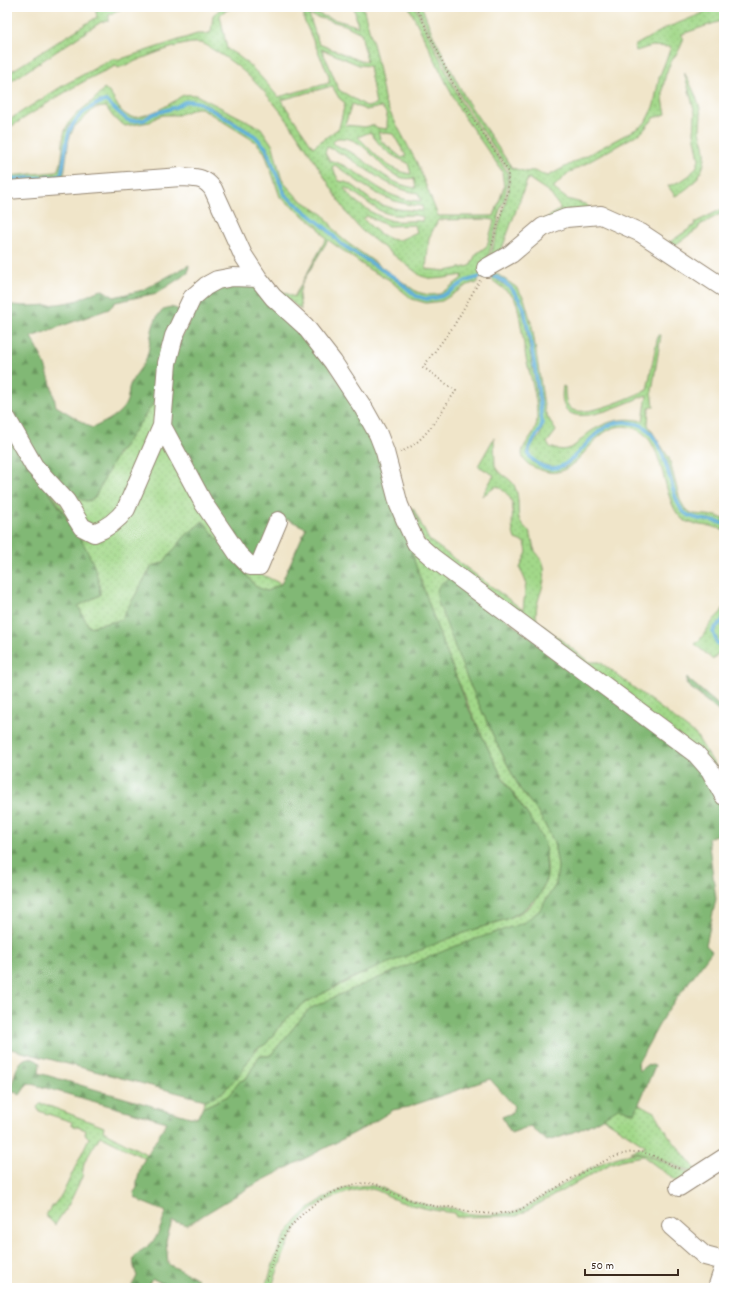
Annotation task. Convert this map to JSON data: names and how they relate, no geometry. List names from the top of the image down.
{
  "scale_bar": "50 m"
}
